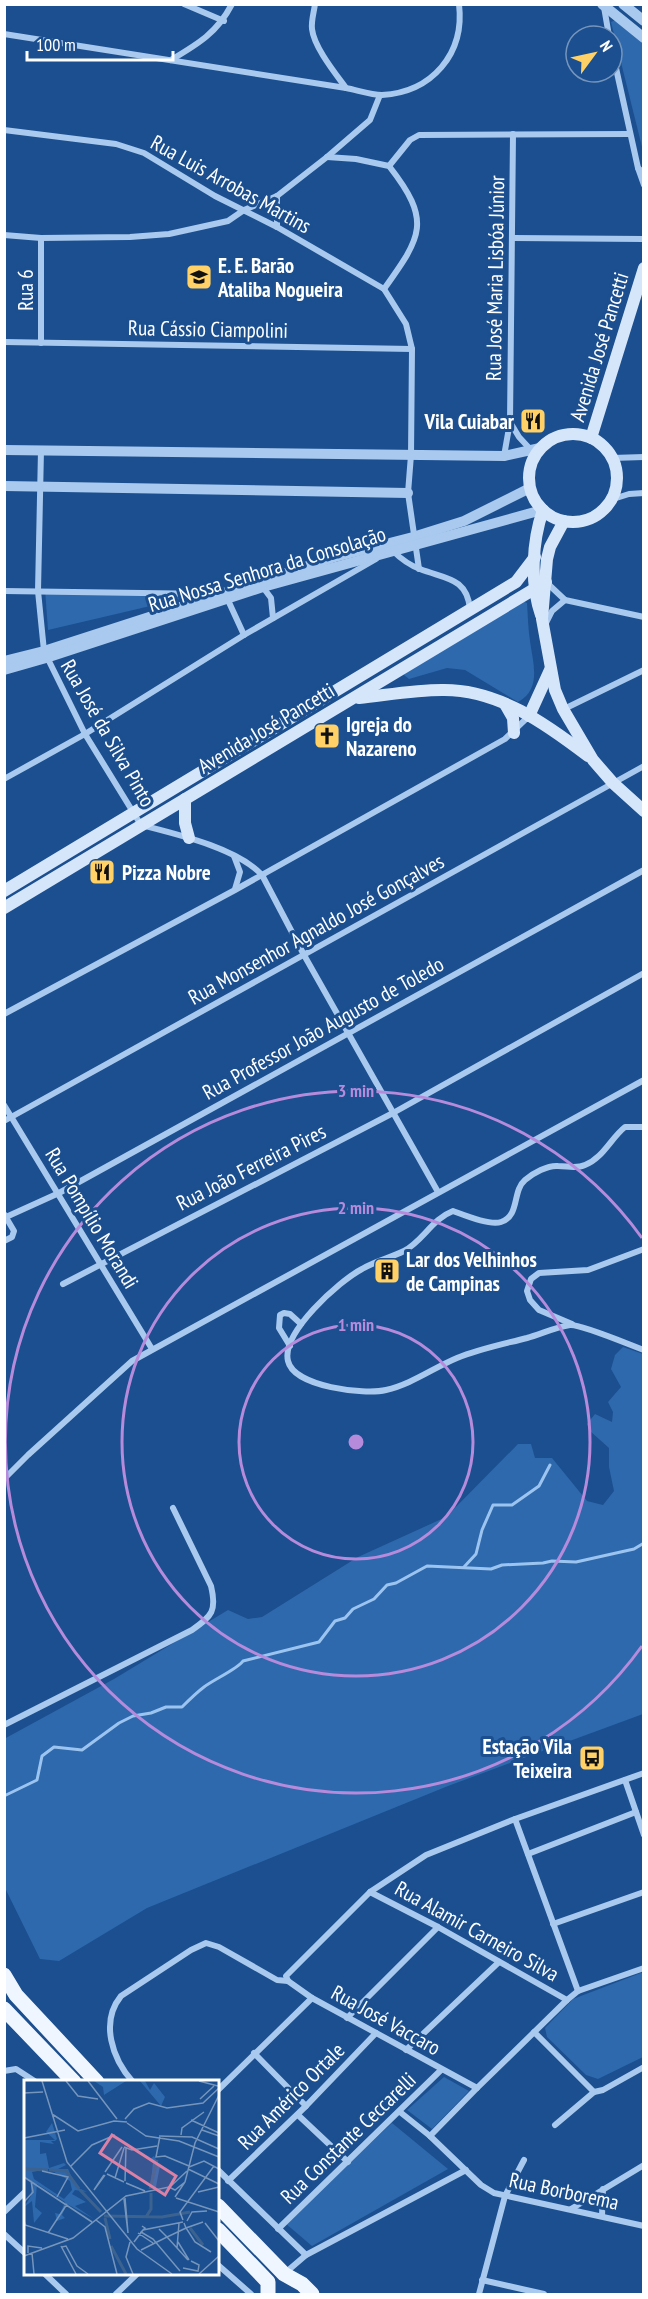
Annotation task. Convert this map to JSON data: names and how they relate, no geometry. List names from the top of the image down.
{
  "streets": {
    "main road": ["Avenida José Pancetti"],
    "street": [
      "Rua Luis Arrobas Martins",
      "Rua José Maria Lisbóa Júnior",
      "Rua 6",
      "Rua Cássio Ciampolini",
      "Rua Nossa Senhora da Consolação",
      "Rua José da Silva Pinto",
      "Rua Monsenhor Agnaldo José Gonçalves",
      "Rua Professor João Augusto de Toledo",
      "Rua João Ferreira Pires",
      "Rua Pompílio Morandi",
      "Rua Alamir Carneiro Silva",
      "Rua José Vaccaro",
      "Rua Américo Ortale",
      "Rua Constante Ceccarelli",
      "Rua Borborema"
    ]
  },
  "crossings": [
    ["Rua Luis Arrobas Martins", "Rua Cássio Ciampolini"],
    ["Rua Luis Arrobas Martins", "Rua Nossa Senhora da Consolação"],
    ["Rua 6", "Rua Cássio Ciampolini"],
    ["Avenida José Pancetti", "Rua Nossa Senhora da Consolação"],
    ["Avenida José Pancetti", "Rua José da Silva Pinto"],
    ["Rua Nossa Senhora da Consolação", "Rua José da Silva Pinto"],
    ["Rua José da Silva Pinto", "Rua Monsenhor Agnaldo José Gonçalves"],
    ["Rua José da Silva Pinto", "Rua Professor João Augusto de Toledo"],
    ["Rua José da Silva Pinto", "Rua João Ferreira Pires"],
    ["Rua Monsenhor Agnaldo José Gonçalves", "Rua Pompílio Morandi"],
    ["Rua Professor João Augusto de Toledo", "Rua Pompílio Morandi"],
    ["Rua João Ferreira Pires", "Rua Pompílio Morandi"],
    ["Rua José Vaccaro", "Rua Américo Ortale"],
    ["Rua José Vaccaro", "Rua Constante Ceccarelli"],
    ["Rua Constante Ceccarelli", "Rua Borborema"]
  ],
  "places": {
    "school or university": ["E. E. Barão Ataliba Nogueira"],
    "restaurant": ["Vila Cuiabar", "Pizza Nobre"],
    "church": ["Igreja do Nazareno"],
    "building": ["Lar dos Velhinhos de Campinas"],
    "bus stop": ["Estação Vila Teixeira"]
  },
  "scale_bar": "100 m",
  "north": "top right",
  "rings": ["3 min", "2 min", "1 min"]
}
